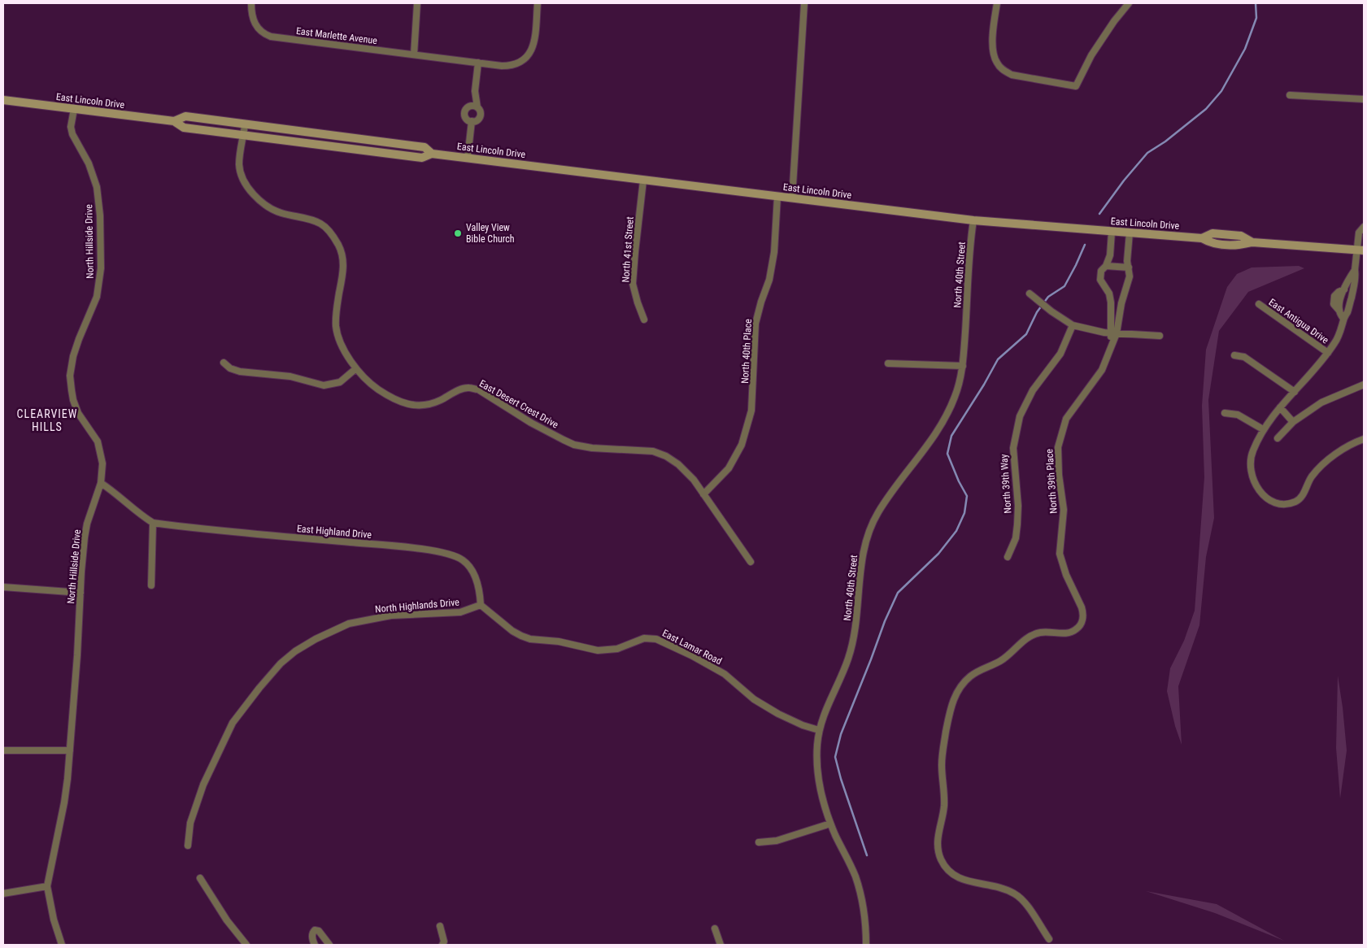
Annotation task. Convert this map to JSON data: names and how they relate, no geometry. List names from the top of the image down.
{
  "streets": {
    "main road": ["East Lincoln Drive"],
    "street": [
      "East Marlette Avenue",
      "North Hillside Drive",
      "North 41st Street",
      "North 40th Street",
      "East Antigua Drive",
      "North 40th Place",
      "East Desert Crest Drive",
      "North 39th Place",
      "North 39th Way",
      "East Highland Drive",
      "North Highlands Drive",
      "East Lamar Road"
    ]
  },
  "crossings": [
    ["East Lincoln Drive", "North Hillside Drive"],
    ["East Lincoln Drive", "North 41st Street"],
    ["East Lincoln Drive", "North 40th Street"],
    ["East Lincoln Drive", "East Antigua Drive"],
    ["East Lincoln Drive", "North 40th Place"],
    ["East Lincoln Drive", "North 39th Place"],
    ["North 40th Street", "East Lamar Road"],
    ["North 40th Place", "East Desert Crest Drive"],
    ["East Highland Drive", "North Highlands Drive"],
    ["East Highland Drive", "East Lamar Road"],
    ["North Highlands Drive", "East Lamar Road"]
  ],
  "districts": ["CLEARVIEW HILLS"],
  "places": ["Valley View Bible Church"]
}
